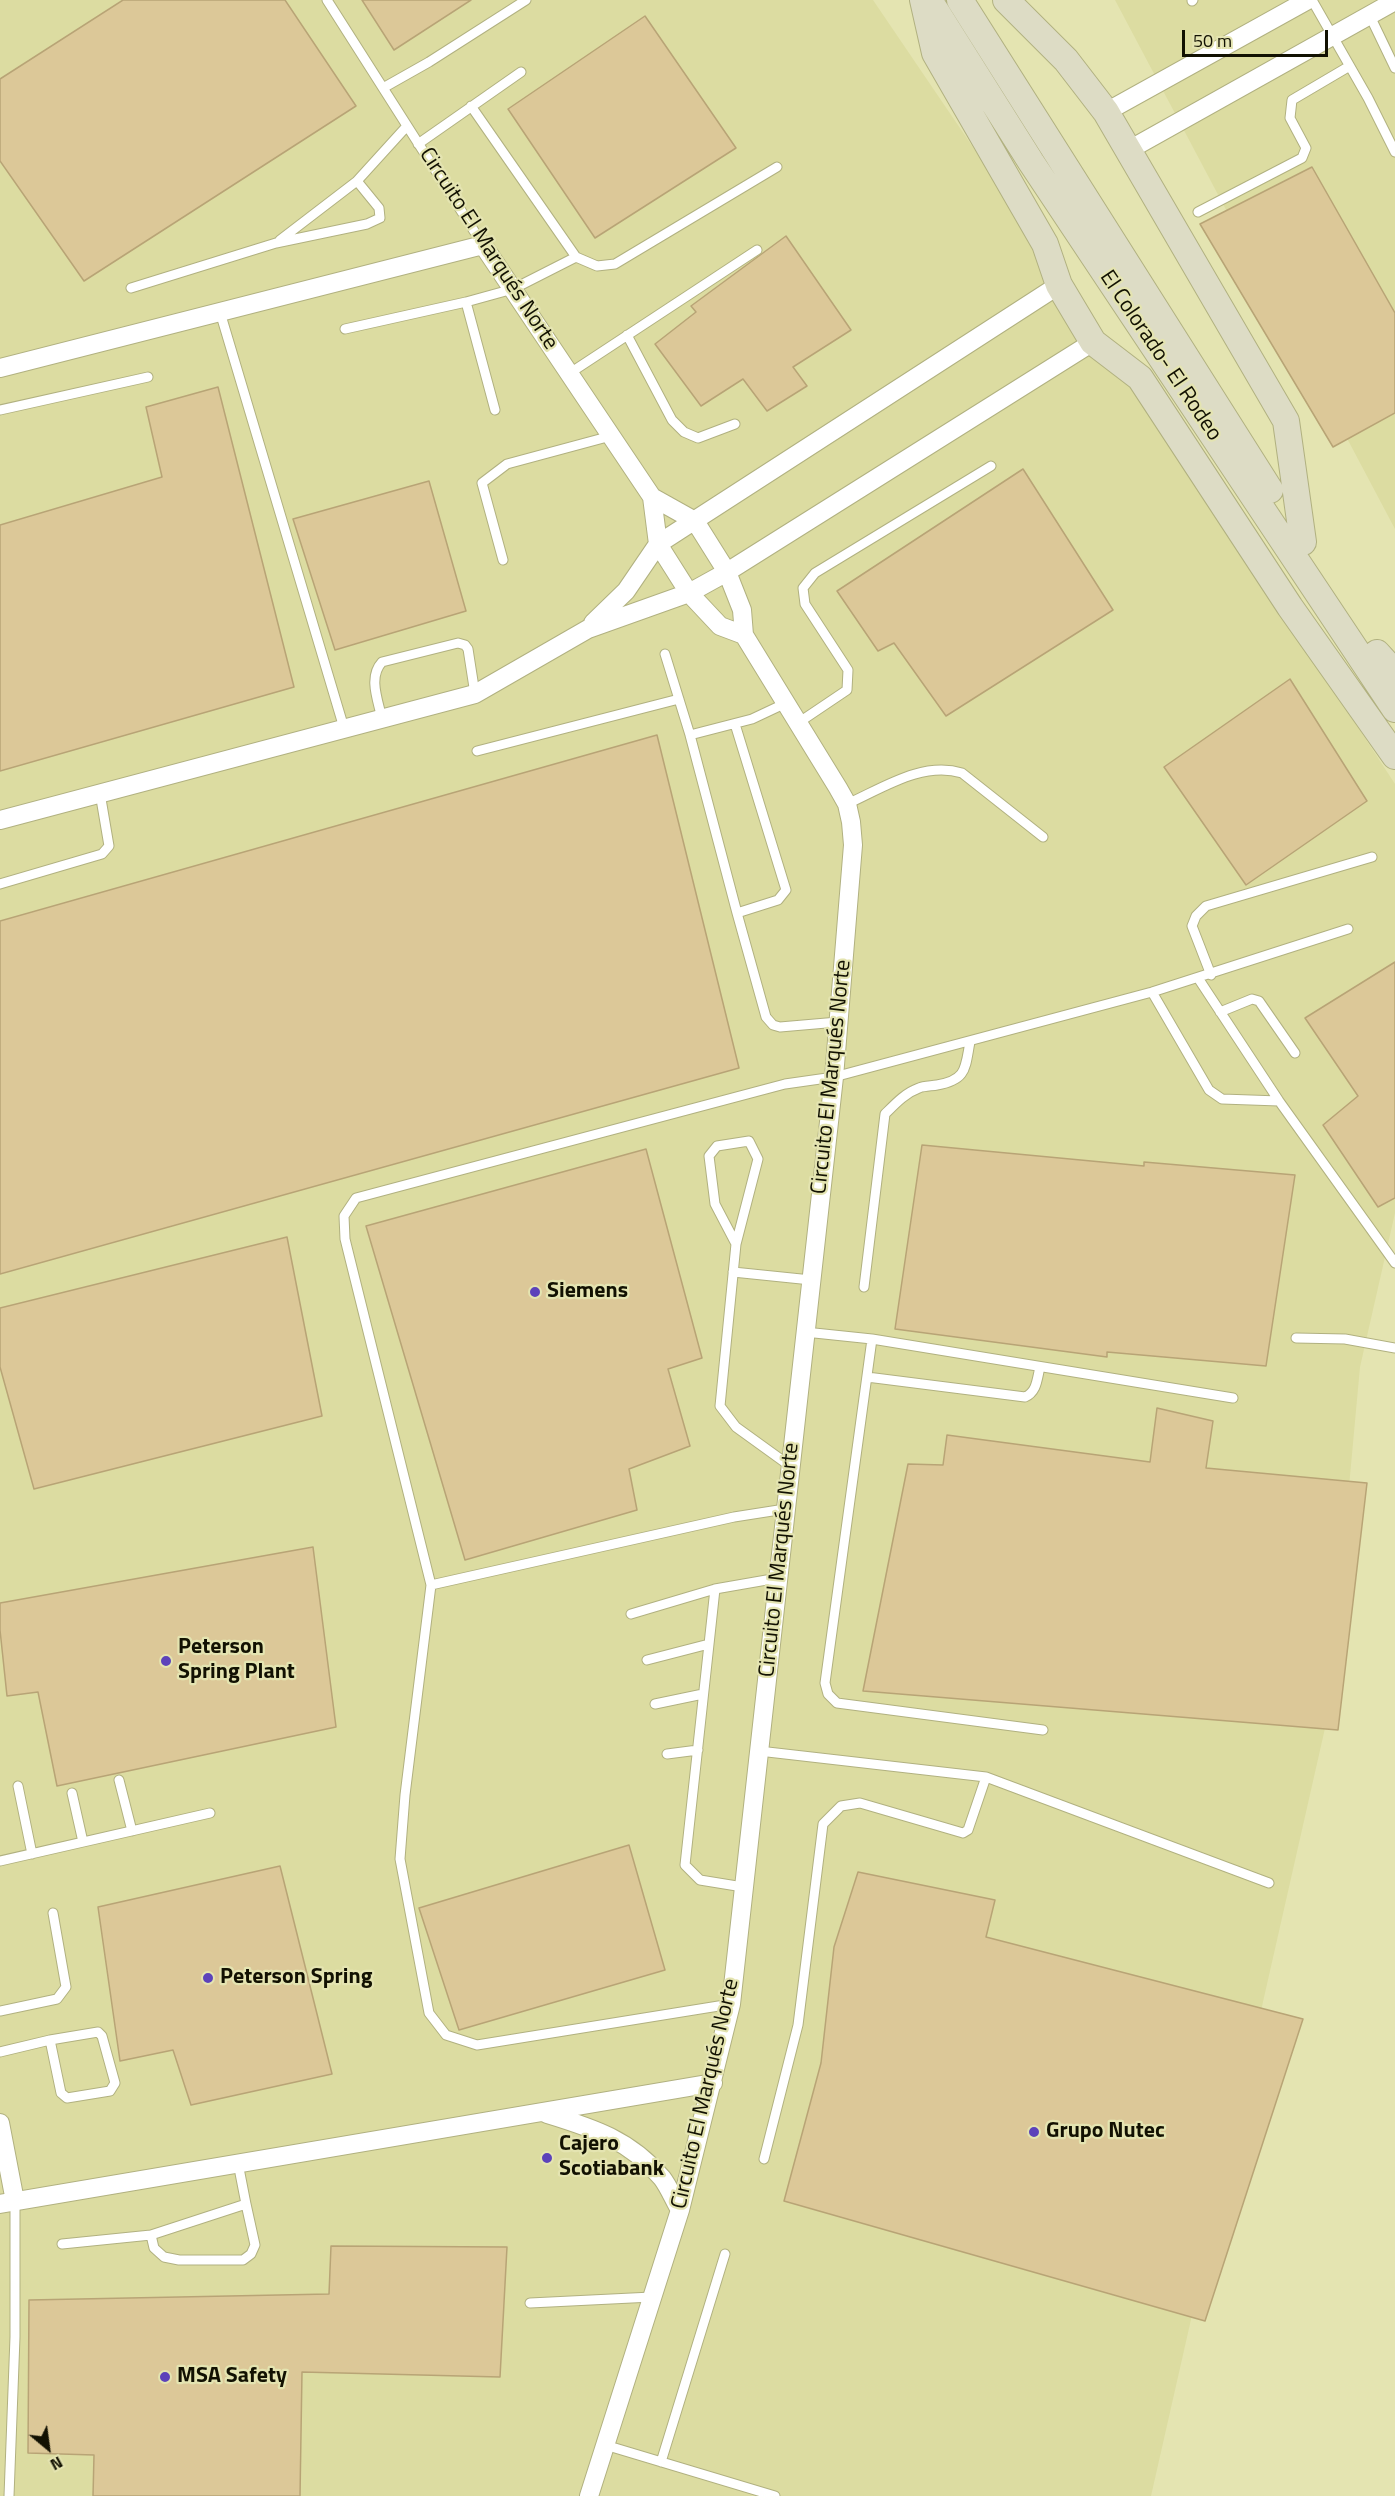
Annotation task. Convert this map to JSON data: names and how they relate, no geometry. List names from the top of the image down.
{
  "streets": {
    "main road": ["El Colorado- El Rodeo"],
    "street": ["Circuito El Marqués Norte"]
  },
  "places": [
    "Siemens",
    "Peterson Spring Plant",
    "Peterson Spring",
    "Grupo Nutec",
    "Cajero Scotiabank",
    "MSA Safety"
  ],
  "scale_bar": "50 m",
  "north": "bottom right"
}
